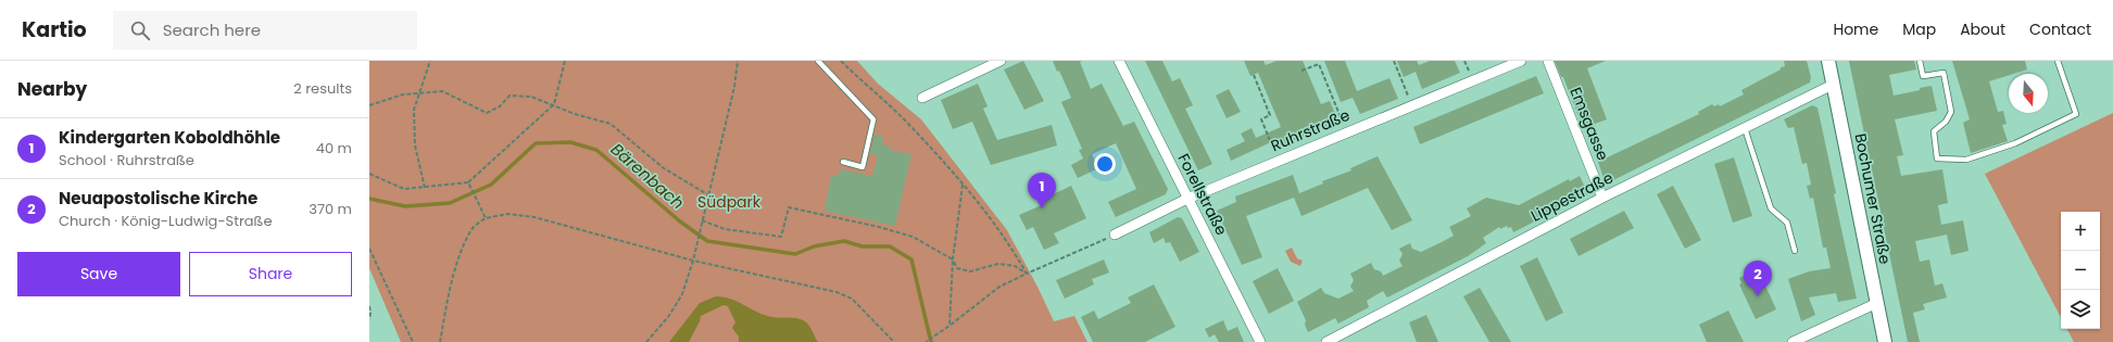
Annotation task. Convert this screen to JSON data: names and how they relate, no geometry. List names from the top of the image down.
{
  "streets": {
    "main road": ["Bochumer Straße"],
    "street": [
      "Emsgasse",
      "Ruhrstraße",
      "Forellstraße",
      "Lippestraße"
    ]
  },
  "crossings": [
    ["Emsgasse", "Lippestraße"],
    ["Ruhrstraße", "Forellstraße"],
    ["Lippestraße", "Bochumer Straße"]
  ],
  "water": ["Bärenbach"],
  "parks": ["Südpark"],
  "north": "bottom",
  "page": {
    "header": "Kartio",
    "search": "Search here",
    "nav": [
      "Home",
      "Map",
      "About",
      "Contact"
    ],
    "heading": ["Nearby", "2 results"],
    "list": [
      {
        "mark": "1",
        "name": "Kindergarten Koboldhöhle",
        "note": "School · Ruhrstraße",
        "value": "40 m"
      },
      {
        "mark": "2",
        "name": "Neuapostolische Kirche",
        "note": "Church · König-Ludwig-Straße",
        "value": "370 m"
      }
    ],
    "pins": ["1", "2"],
    "map_buttons": ["+", "−"],
    "buttons": ["Save", "Share"]
  }
}
